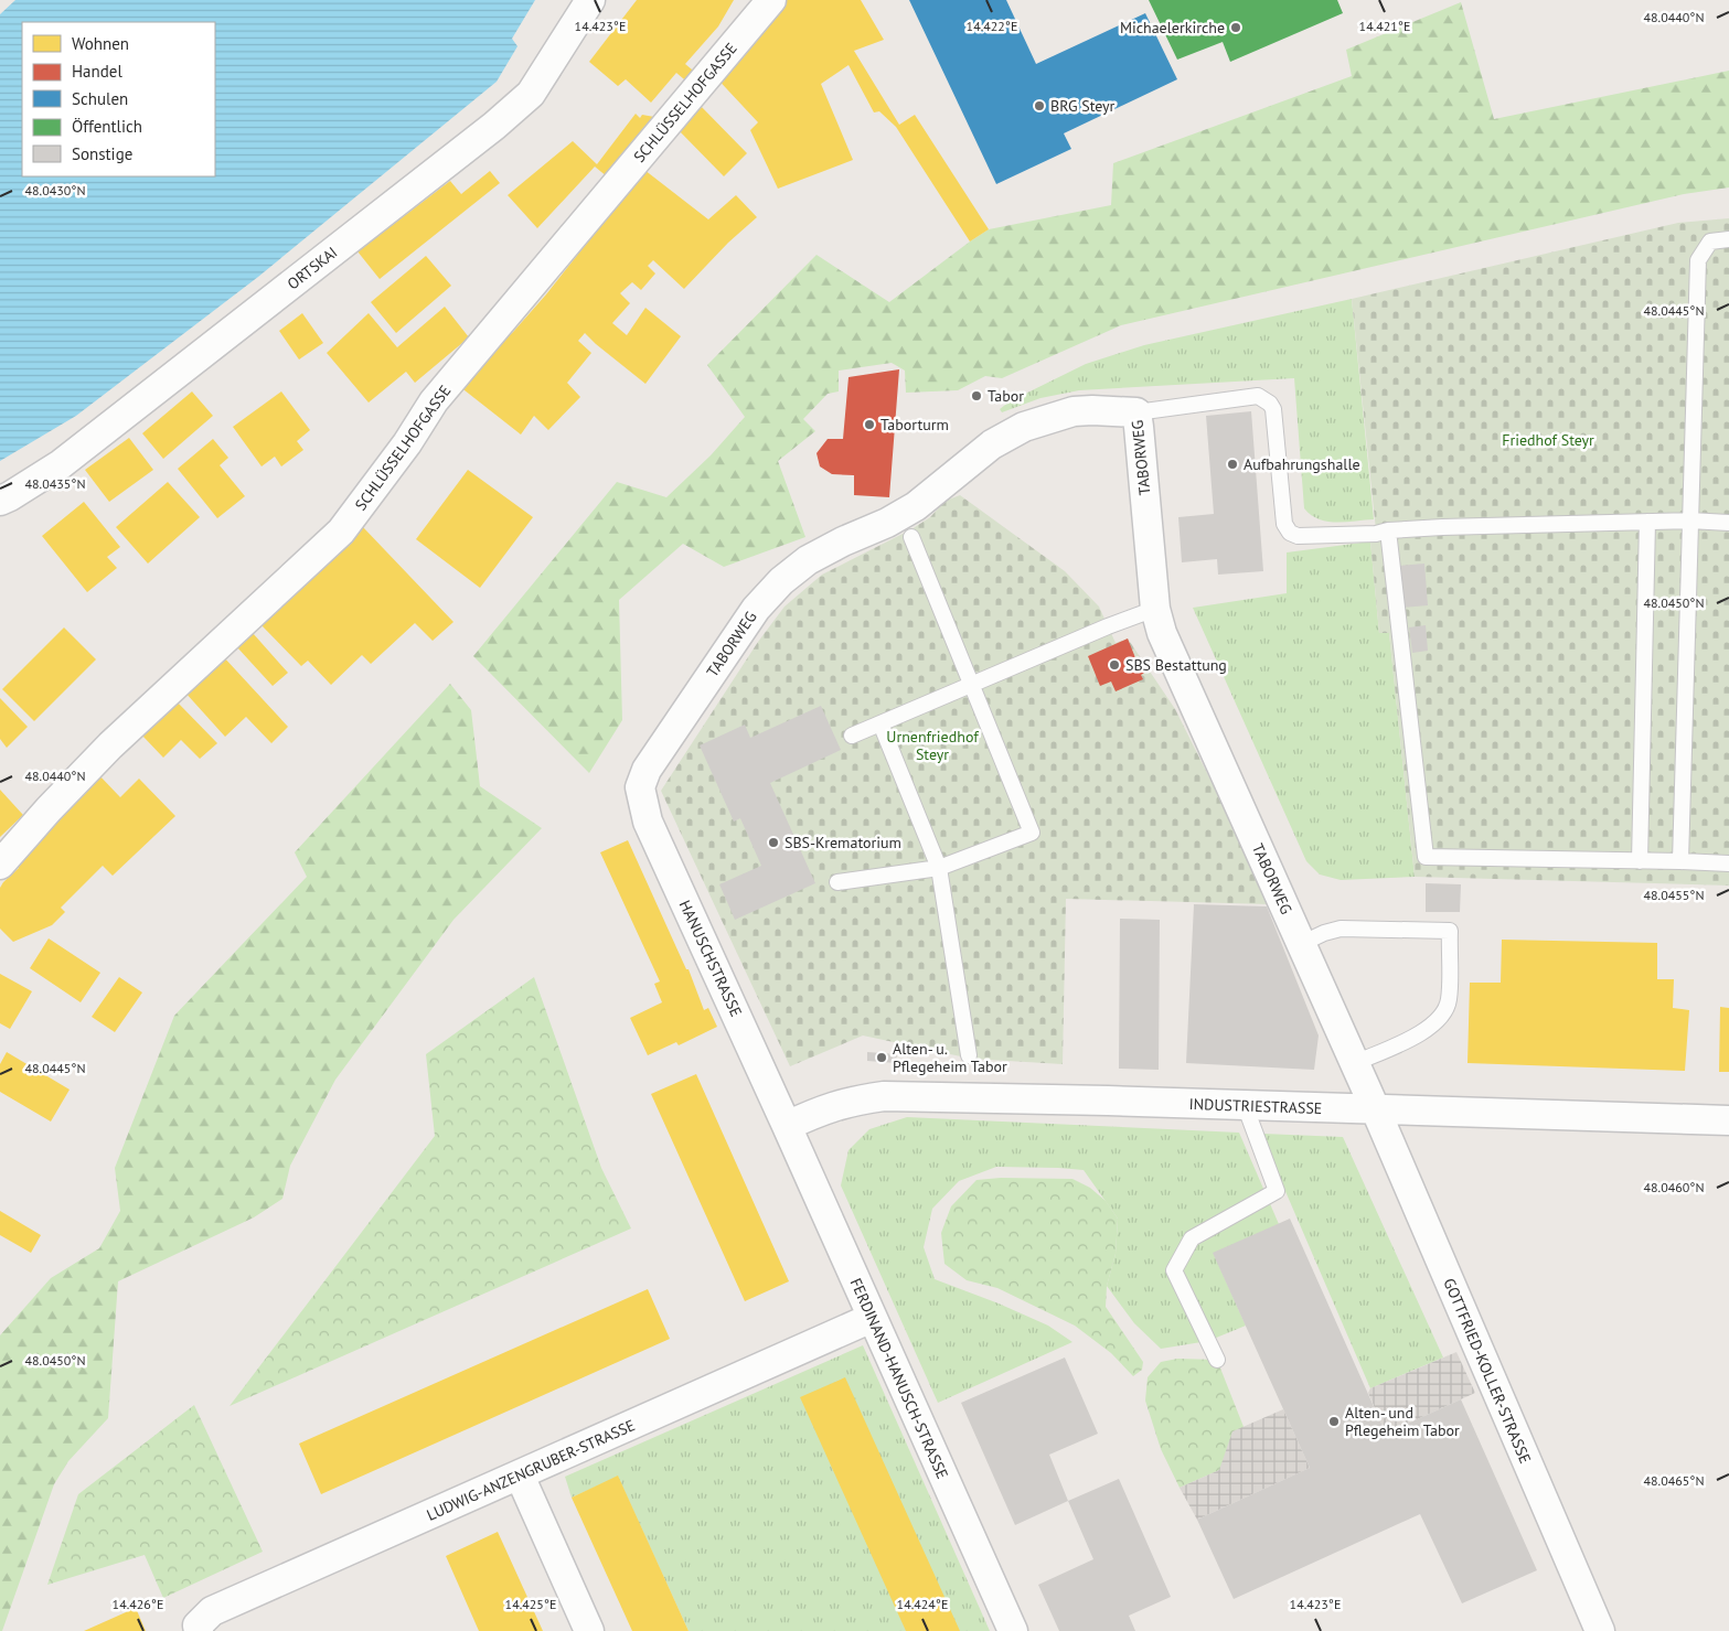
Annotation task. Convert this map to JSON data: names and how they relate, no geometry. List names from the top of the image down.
{
  "streets": {
    "street": [
      "SCHLÜSSELHOFGASSE",
      "ORTSKAI",
      "TABORWEG",
      "HANUSCHSTRASSE",
      "INDUSTRIESTRASSE",
      "GOTTFRIED-KOLLER-STRASSE",
      "FERDINAND-HANUSCH-STRASSE",
      "LUDWIG-ANZENGRUBER-STRASSE"
    ]
  },
  "crossings": [
    ["TABORWEG", "HANUSCHSTRASSE"],
    ["TABORWEG", "INDUSTRIESTRASSE"],
    ["TABORWEG", "GOTTFRIED-KOLLER-STRASSE"],
    ["HANUSCHSTRASSE", "INDUSTRIESTRASSE"],
    ["HANUSCHSTRASSE", "FERDINAND-HANUSCH-STRASSE"],
    ["INDUSTRIESTRASSE", "GOTTFRIED-KOLLER-STRASSE"],
    ["INDUSTRIESTRASSE", "FERDINAND-HANUSCH-STRASSE"],
    ["FERDINAND-HANUSCH-STRASSE", "LUDWIG-ANZENGRUBER-STRASSE"]
  ],
  "parks": ["Friedhof Steyr", "Urnenfriedhof Steyr"],
  "places": [
    "Michaelerkirche",
    "BRG Steyr",
    "Tabor",
    "Taborturm",
    "Aufbahrungshalle",
    "SBS Bestattung",
    "SBS-Krematorium",
    "Alten- u. Pflegeheim Tabor",
    "Alten- und Pflegeheim Tabor"
  ],
  "legend": [
    "Wohnen",
    "Handel",
    "Schulen",
    "Öffentlich",
    "Sonstige"
  ],
  "coordinates": [
    "48.0440°N",
    "14.423°E",
    "14.422°E",
    "14.421°E",
    "48.0430°N",
    "48.0445°N",
    "48.0435°N",
    "48.0450°N",
    "48.0455°N",
    "48.0460°N",
    "48.0465°N",
    "14.426°E",
    "14.425°E",
    "14.424°E"
  ]
}
